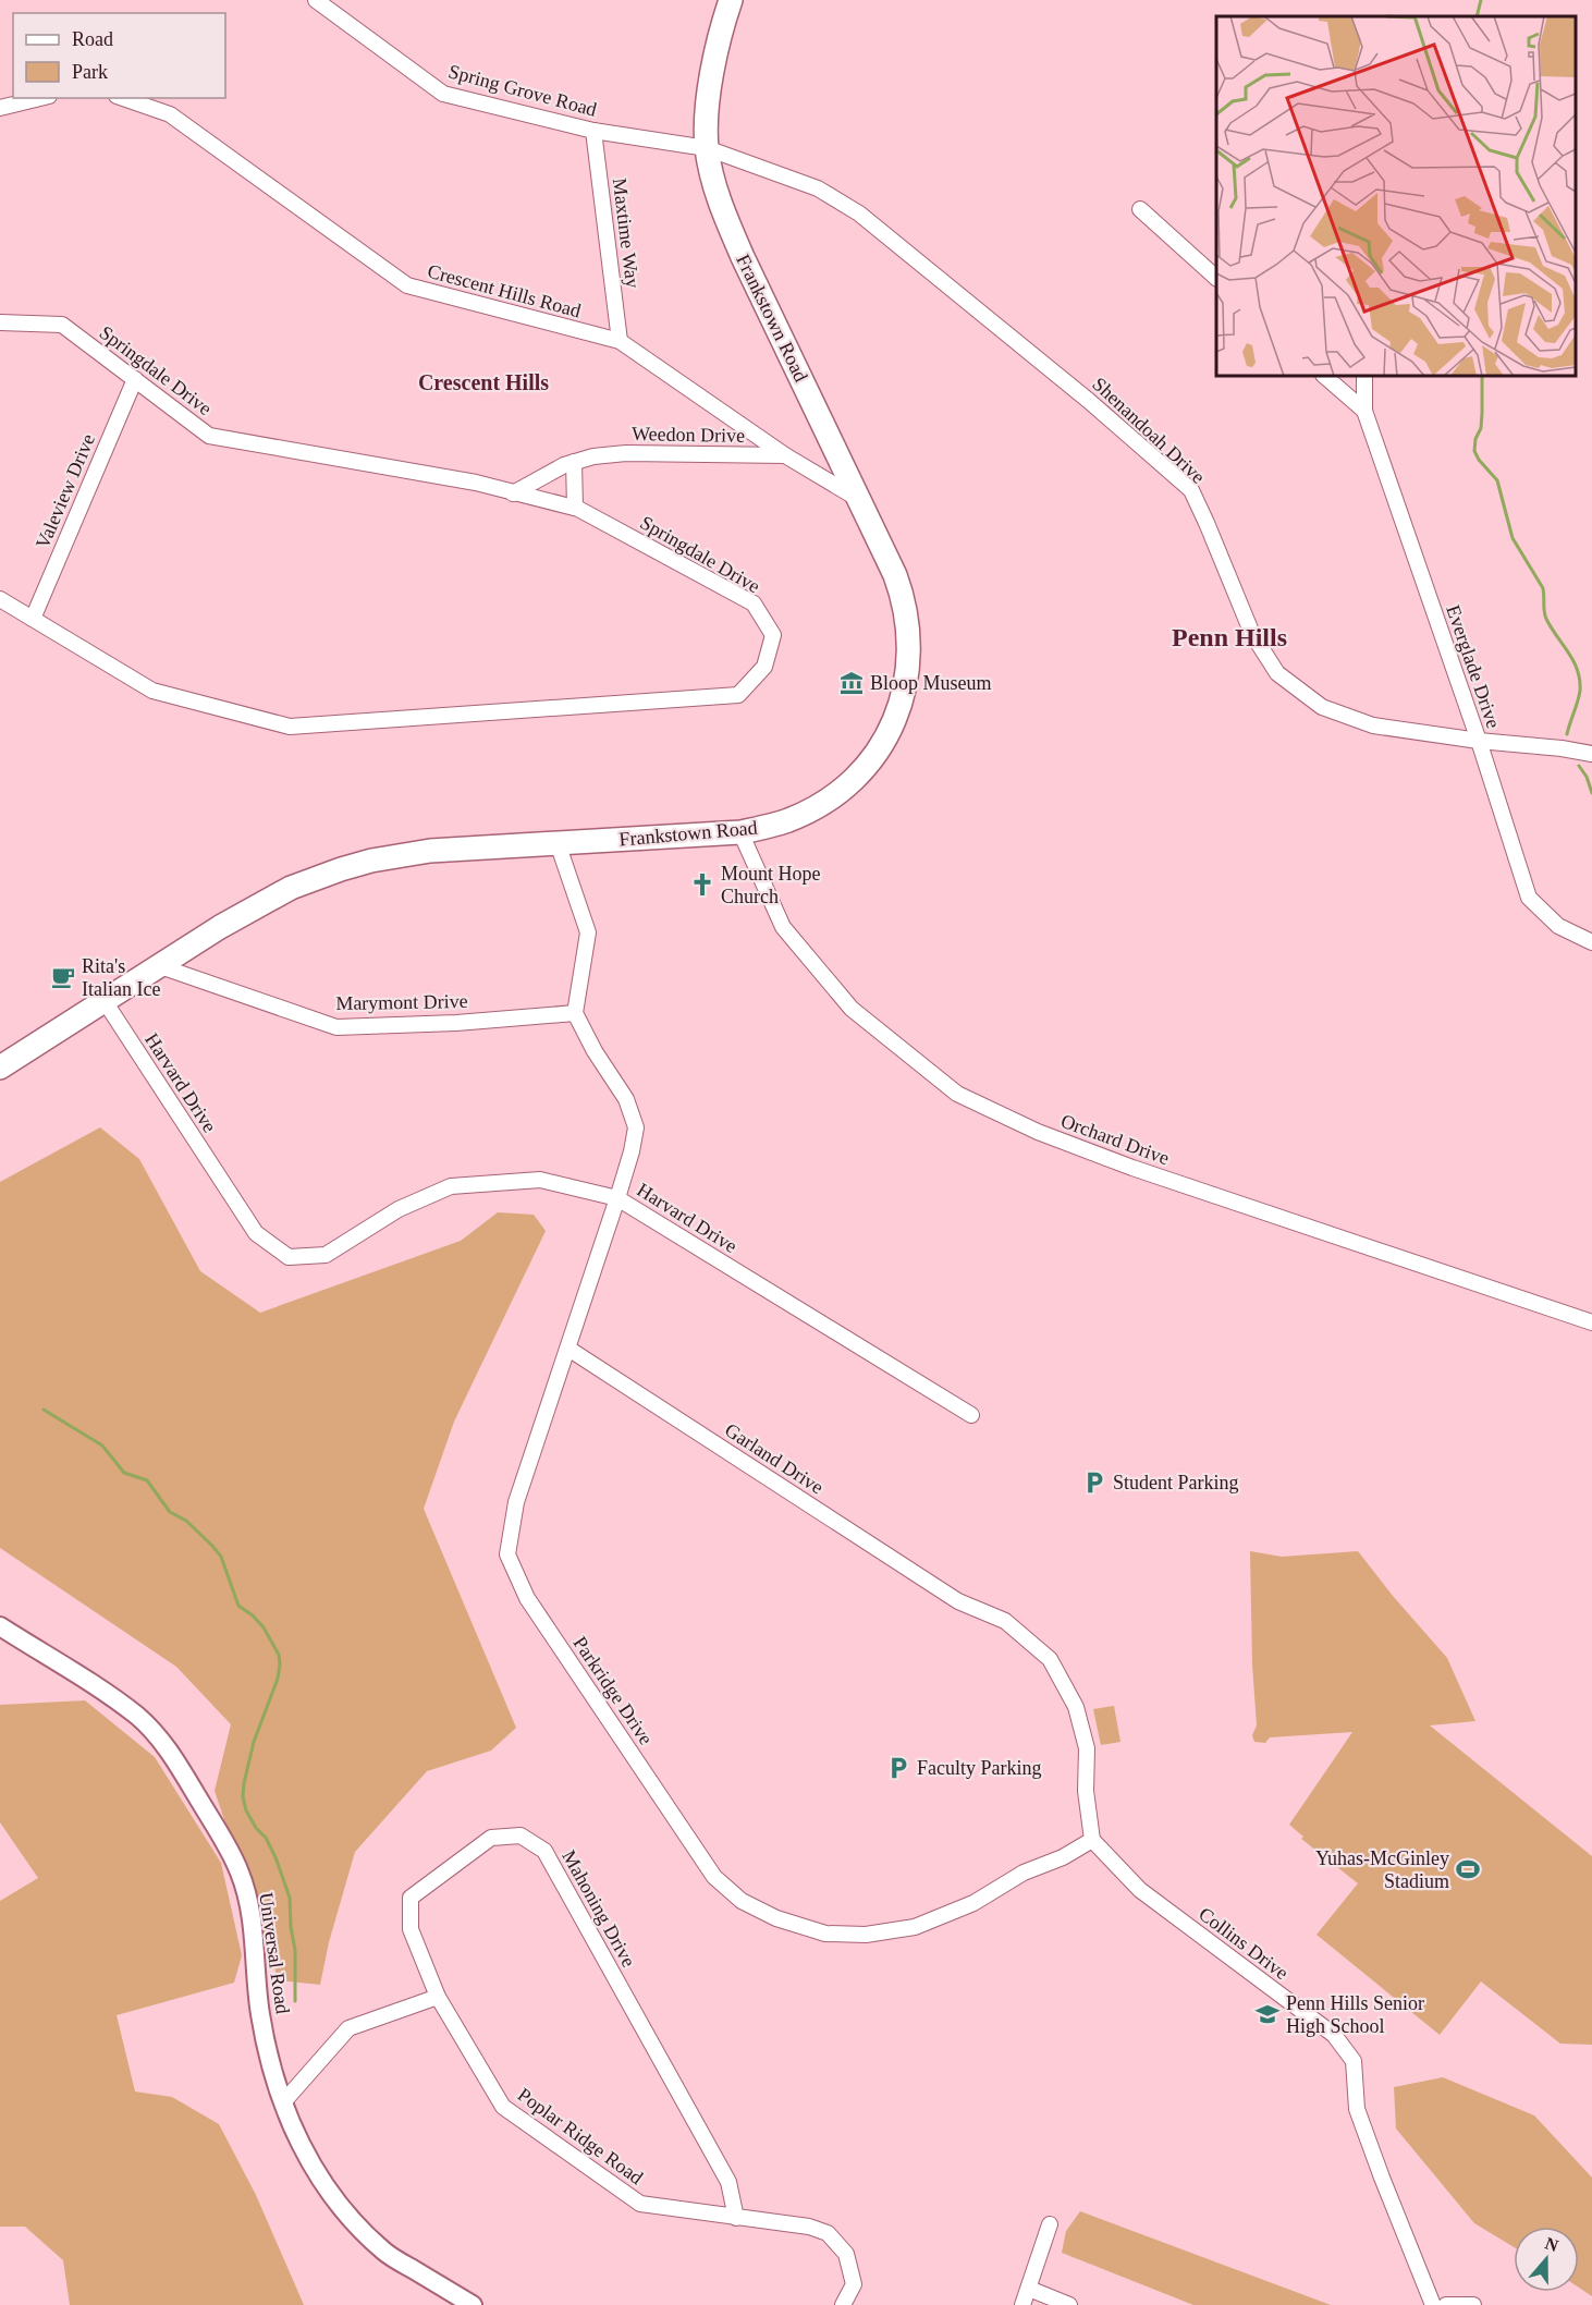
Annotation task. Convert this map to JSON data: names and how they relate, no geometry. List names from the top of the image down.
{
  "streets": {
    "main road": ["Frankstown Road"],
    "street": [
      "Spring Grove Road",
      "Maxtime Way",
      "Crescent Hills Road",
      "Springdale Drive",
      "Shenandoah Drive",
      "Weedon Drive",
      "Valeview Drive",
      "Everglade Drive",
      "Marymont Drive",
      "Harvard Drive",
      "Orchard Drive",
      "Garland Drive",
      "Parkridge Drive",
      "Mahoning Drive",
      "Collins Drive",
      "Universal Road",
      "Poplar Ridge Road"
    ]
  },
  "crossings": [
    ["Spring Grove Road", "Maxtime Way"],
    ["Spring Grove Road", "Frankstown Road"],
    ["Spring Grove Road", "Shenandoah Drive"],
    ["Maxtime Way", "Crescent Hills Road"],
    ["Crescent Hills Road", "Weedon Drive"],
    ["Frankstown Road", "Shenandoah Drive"],
    ["Frankstown Road", "Weedon Drive"],
    ["Frankstown Road", "Marymont Drive"],
    ["Frankstown Road", "Harvard Drive"],
    ["Frankstown Road", "Orchard Drive"],
    ["Springdale Drive", "Weedon Drive"],
    ["Springdale Drive", "Valeview Drive"],
    ["Shenandoah Drive", "Everglade Drive"],
    ["Marymont Drive", "Parkridge Drive"],
    ["Harvard Drive", "Parkridge Drive"],
    ["Garland Drive", "Parkridge Drive"],
    ["Garland Drive", "Collins Drive"],
    ["Parkridge Drive", "Collins Drive"],
    ["Mahoning Drive", "Poplar Ridge Road"]
  ],
  "districts": ["Crescent Hills", "Penn Hills"],
  "places": {
    "museum": ["Bloop Museum"],
    "church": ["Mount Hope Church"],
    "cafe": ["Rita's Italian Ice"],
    "parking": ["Student Parking", "Faculty Parking"],
    "sports": ["Yuhas-McGinley Stadium"],
    "school or university": ["Penn Hills Senior High School"]
  },
  "legend": ["Road", "Park"],
  "north": "top"
}
